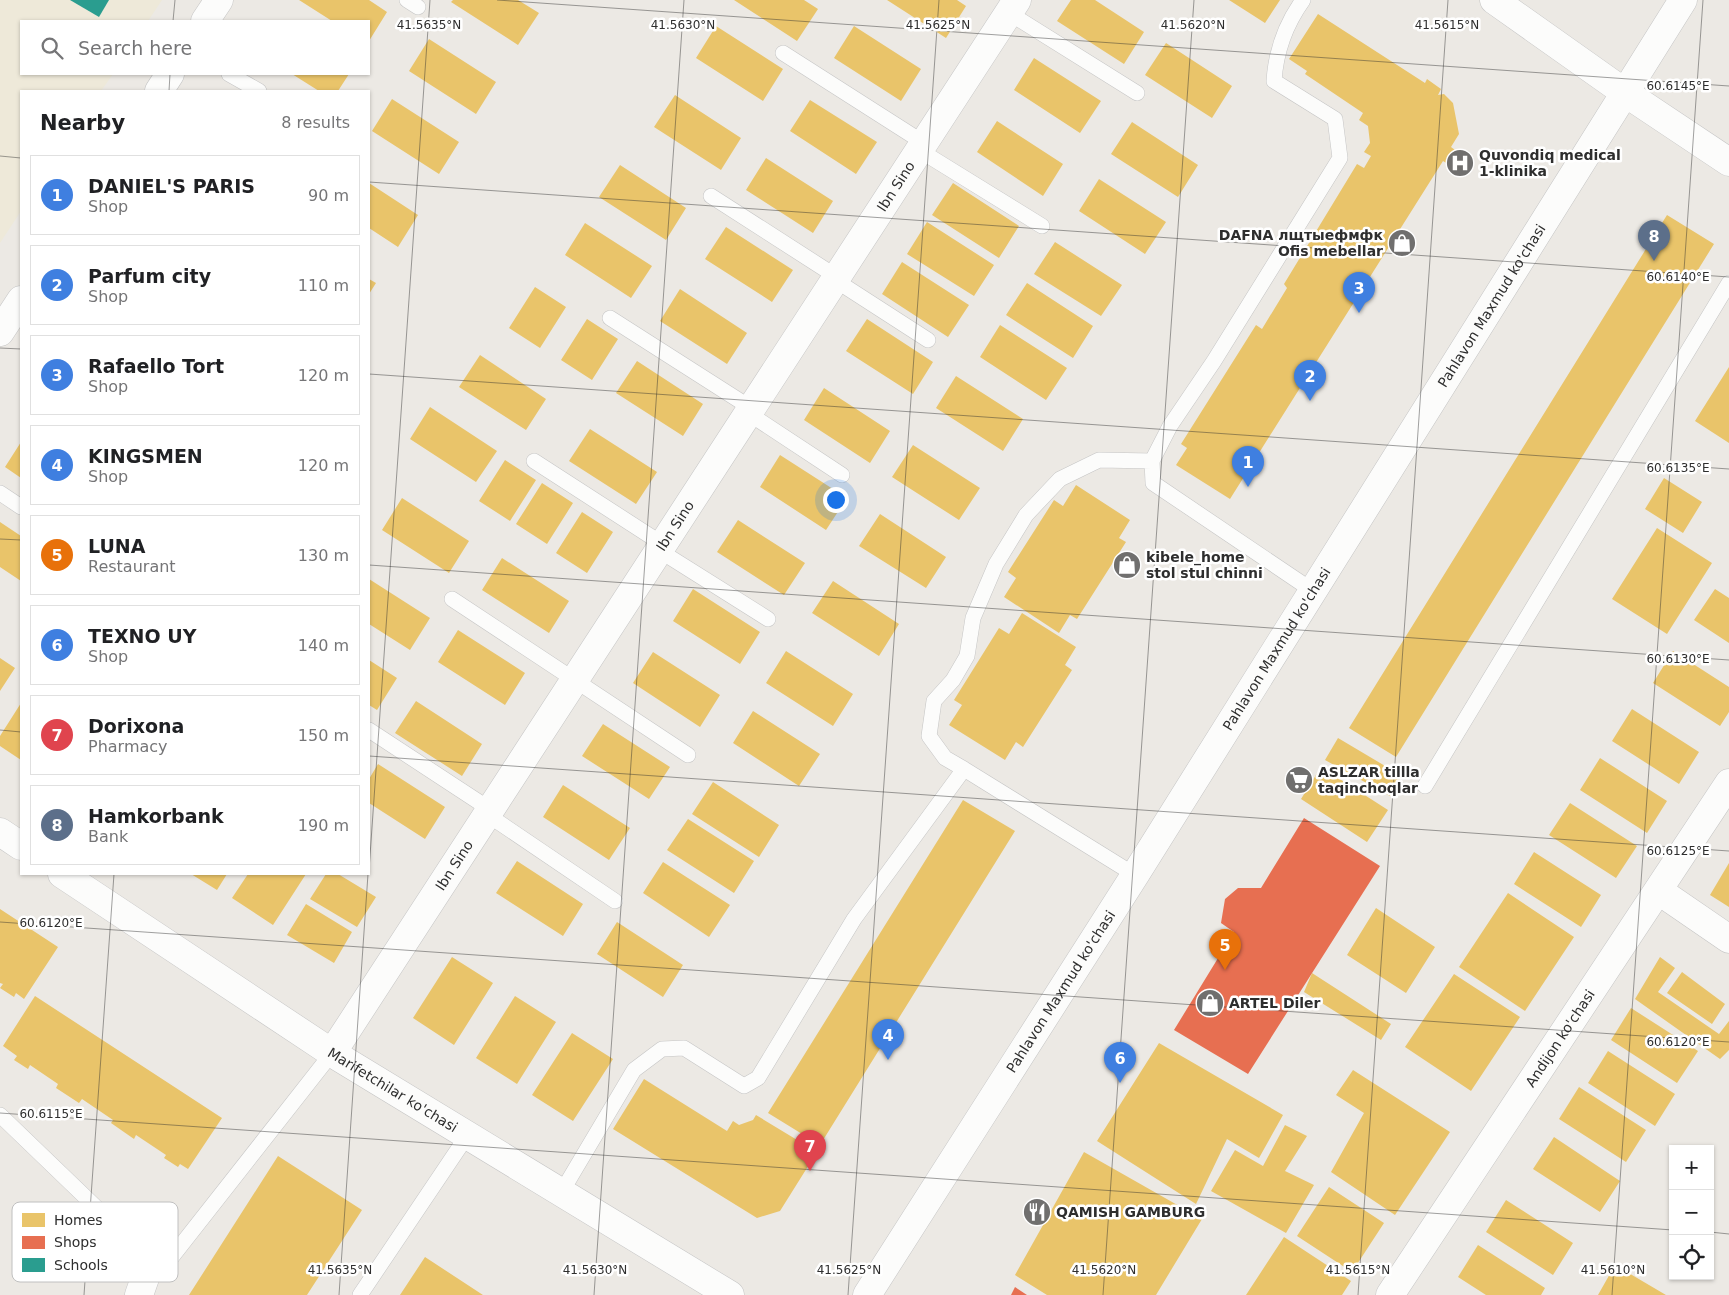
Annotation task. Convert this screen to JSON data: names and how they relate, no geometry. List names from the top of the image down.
{
  "streets": {
    "street": [
      "Ibn Sino",
      "Pahlavon Maxmud ko'chasi",
      "Andijon ko'chasi",
      "Marifetchilar ko'chasi"
    ]
  },
  "crossings": [
    ["Ibn Sino", "Marifetchilar ko'chasi"]
  ],
  "places": {
    "hospital": ["Quvondiq medical 1-klinika"],
    "shop": ["DAFNA лщтыефмфк Ofis mebellar", "kibele_home stol stul chinni", "ARTEL Diler"],
    "supermarket": ["ASLZAR tillla taqinchoqlar"],
    "restaurant": ["QAMISH GAMBURG"]
  },
  "legend": ["Homes", "Shops", "Schools"],
  "page": {
    "search": "Search here",
    "heading": ["Nearby", "8 results"],
    "list": [
      {
        "mark": "1",
        "name": "DANIEL'S PARIS",
        "note": "Shop",
        "value": "90 m"
      },
      {
        "mark": "2",
        "name": "Parfum city",
        "note": "Shop",
        "value": "110 m"
      },
      {
        "mark": "3",
        "name": "Rafaello Tort",
        "note": "Shop",
        "value": "120 m"
      },
      {
        "mark": "4",
        "name": "KINGSMEN",
        "note": "Shop",
        "value": "120 m"
      },
      {
        "mark": "5",
        "name": "LUNA",
        "note": "Restaurant",
        "value": "130 m"
      },
      {
        "mark": "6",
        "name": "TEXNO UY",
        "note": "Shop",
        "value": "140 m"
      },
      {
        "mark": "7",
        "name": "Dorixona",
        "note": "Pharmacy",
        "value": "150 m"
      },
      {
        "mark": "8",
        "name": "Hamkorbank",
        "note": "Bank",
        "value": "190 m"
      }
    ],
    "pins": [
      "8",
      "3",
      "2",
      "1",
      "5",
      "4",
      "6",
      "7"
    ],
    "map_buttons": ["+", "−"]
  },
  "coordinates": [
    "41.5635°N",
    "41.5630°N",
    "41.5625°N",
    "41.5620°N",
    "41.5615°N",
    "60.6145°E",
    "60.6140°E",
    "60.6135°E",
    "60.6130°E",
    "60.6125°E",
    "60.6120°E",
    "60.6115°E",
    "41.5610°N"
  ]
}
